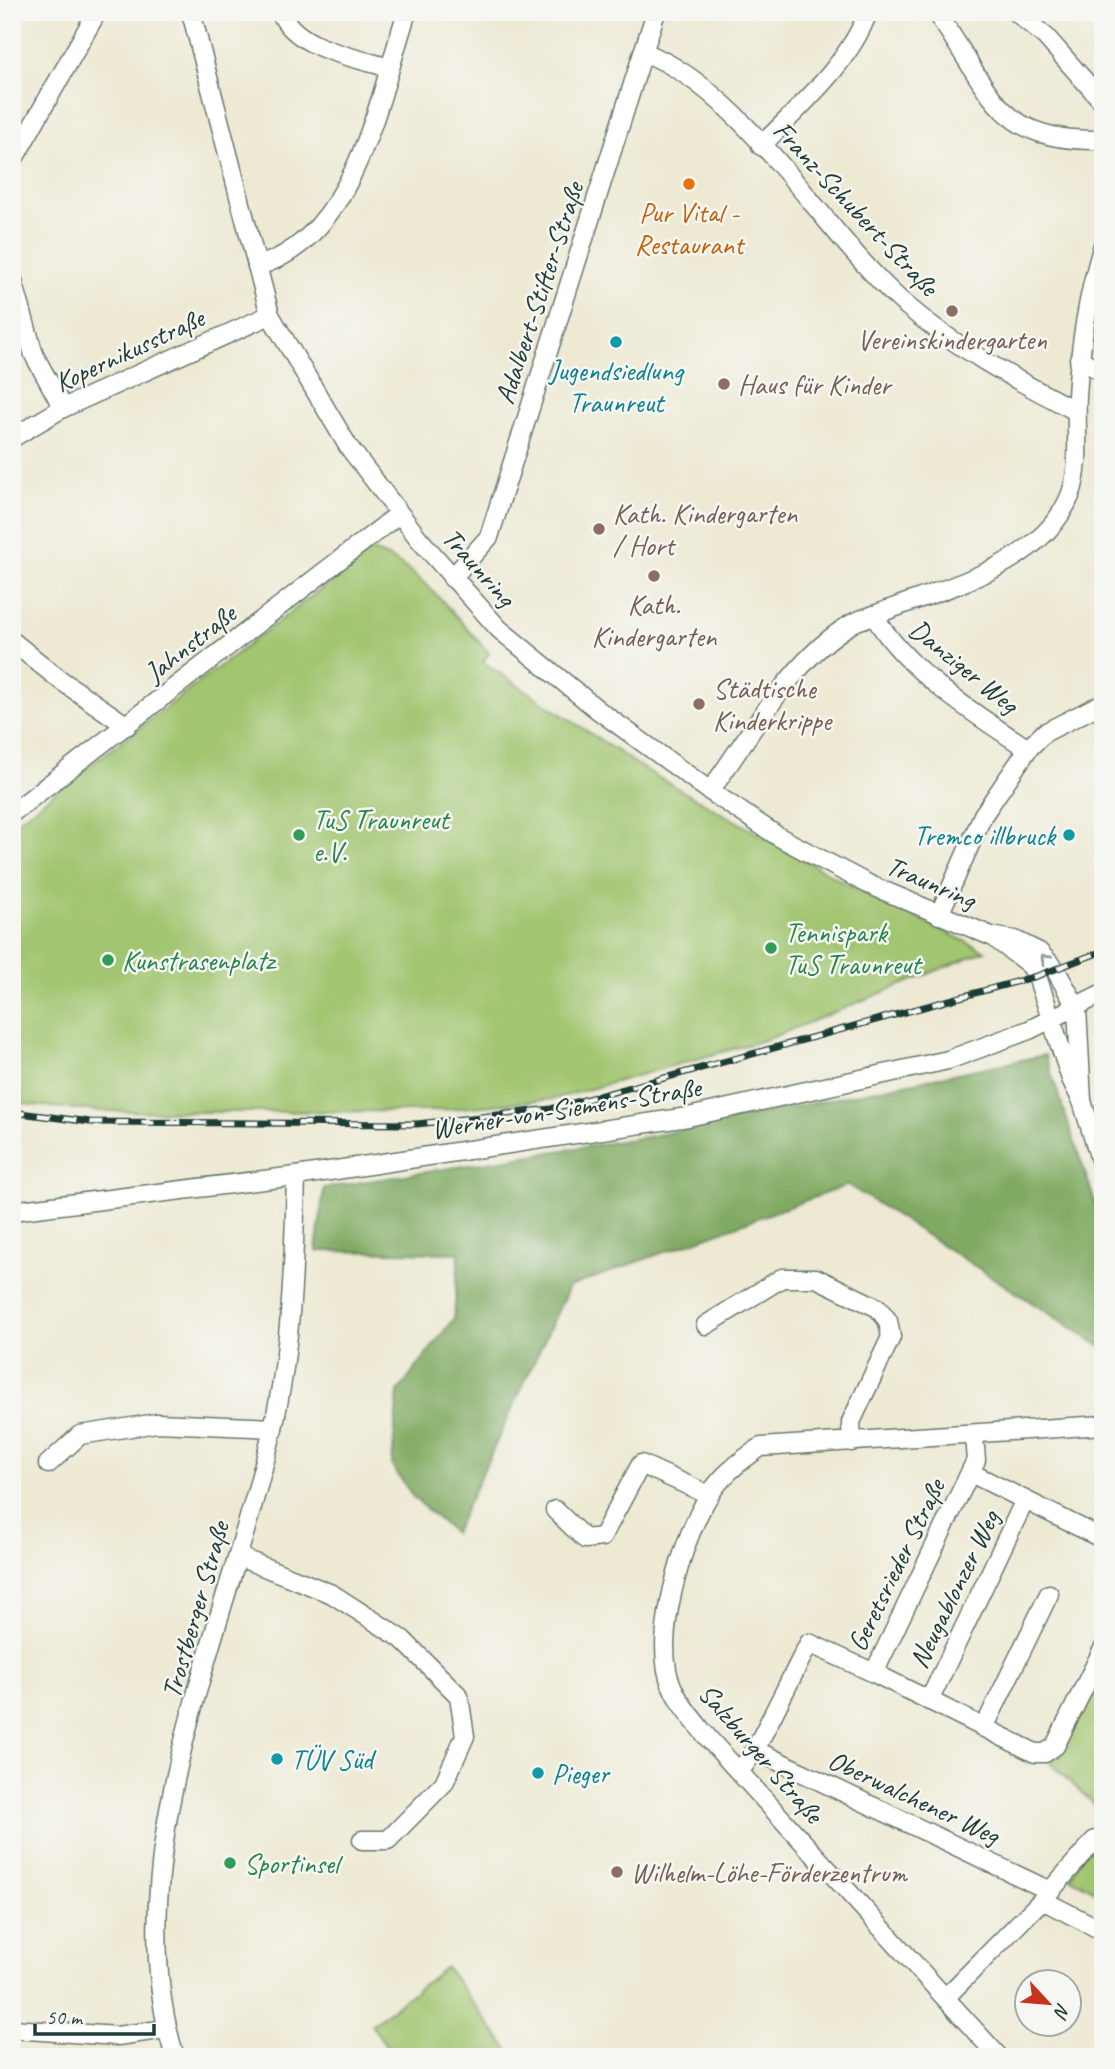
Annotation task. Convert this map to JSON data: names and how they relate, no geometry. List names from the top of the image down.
{
  "streets": {
    "street": [
      "Franz-Schubert-Straße",
      "Adalbert-Stifter-Straße",
      "Kopernikusstraße",
      "Traunring",
      "Jahnstraße",
      "Danziger Weg",
      "Werner-von-Siemens-Straße",
      "Geretsrieder Straße",
      "Neugablonzer Weg",
      "Trostberger Straße",
      "Salzburger Straße",
      "Oberwalchener Weg"
    ]
  },
  "crossings": [
    ["Franz-Schubert-Straße", "Adalbert-Stifter-Straße"],
    ["Adalbert-Stifter-Straße", "Traunring"],
    ["Kopernikusstraße", "Traunring"],
    ["Traunring", "Jahnstraße"],
    ["Traunring", "Werner-von-Siemens-Straße"],
    ["Werner-von-Siemens-Straße", "Trostberger Straße"],
    ["Geretsrieder Straße", "Salzburger Straße"],
    ["Geretsrieder Straße", "Oberwalchener Weg"]
  ],
  "places": [
    "Pur Vital - Restaurant",
    "Vereinskindergarten",
    "Jugendsiedlung Traunreut",
    "Haus für Kinder",
    "Kath. Kindergarten / Hort",
    "Kath. Kindergarten",
    "Städtische Kinderkrippe",
    "TuS Traunreut e.V.",
    "Tremco illbruck",
    "Tennispark TuS Traunreut",
    "Kunstrasenplatz",
    "TÜV Süd",
    "Pieger",
    "Sportinsel",
    "Wilhelm-Löhe-Förderzentrum"
  ],
  "scale_bar": "50 m",
  "north": "bottom right"
}
